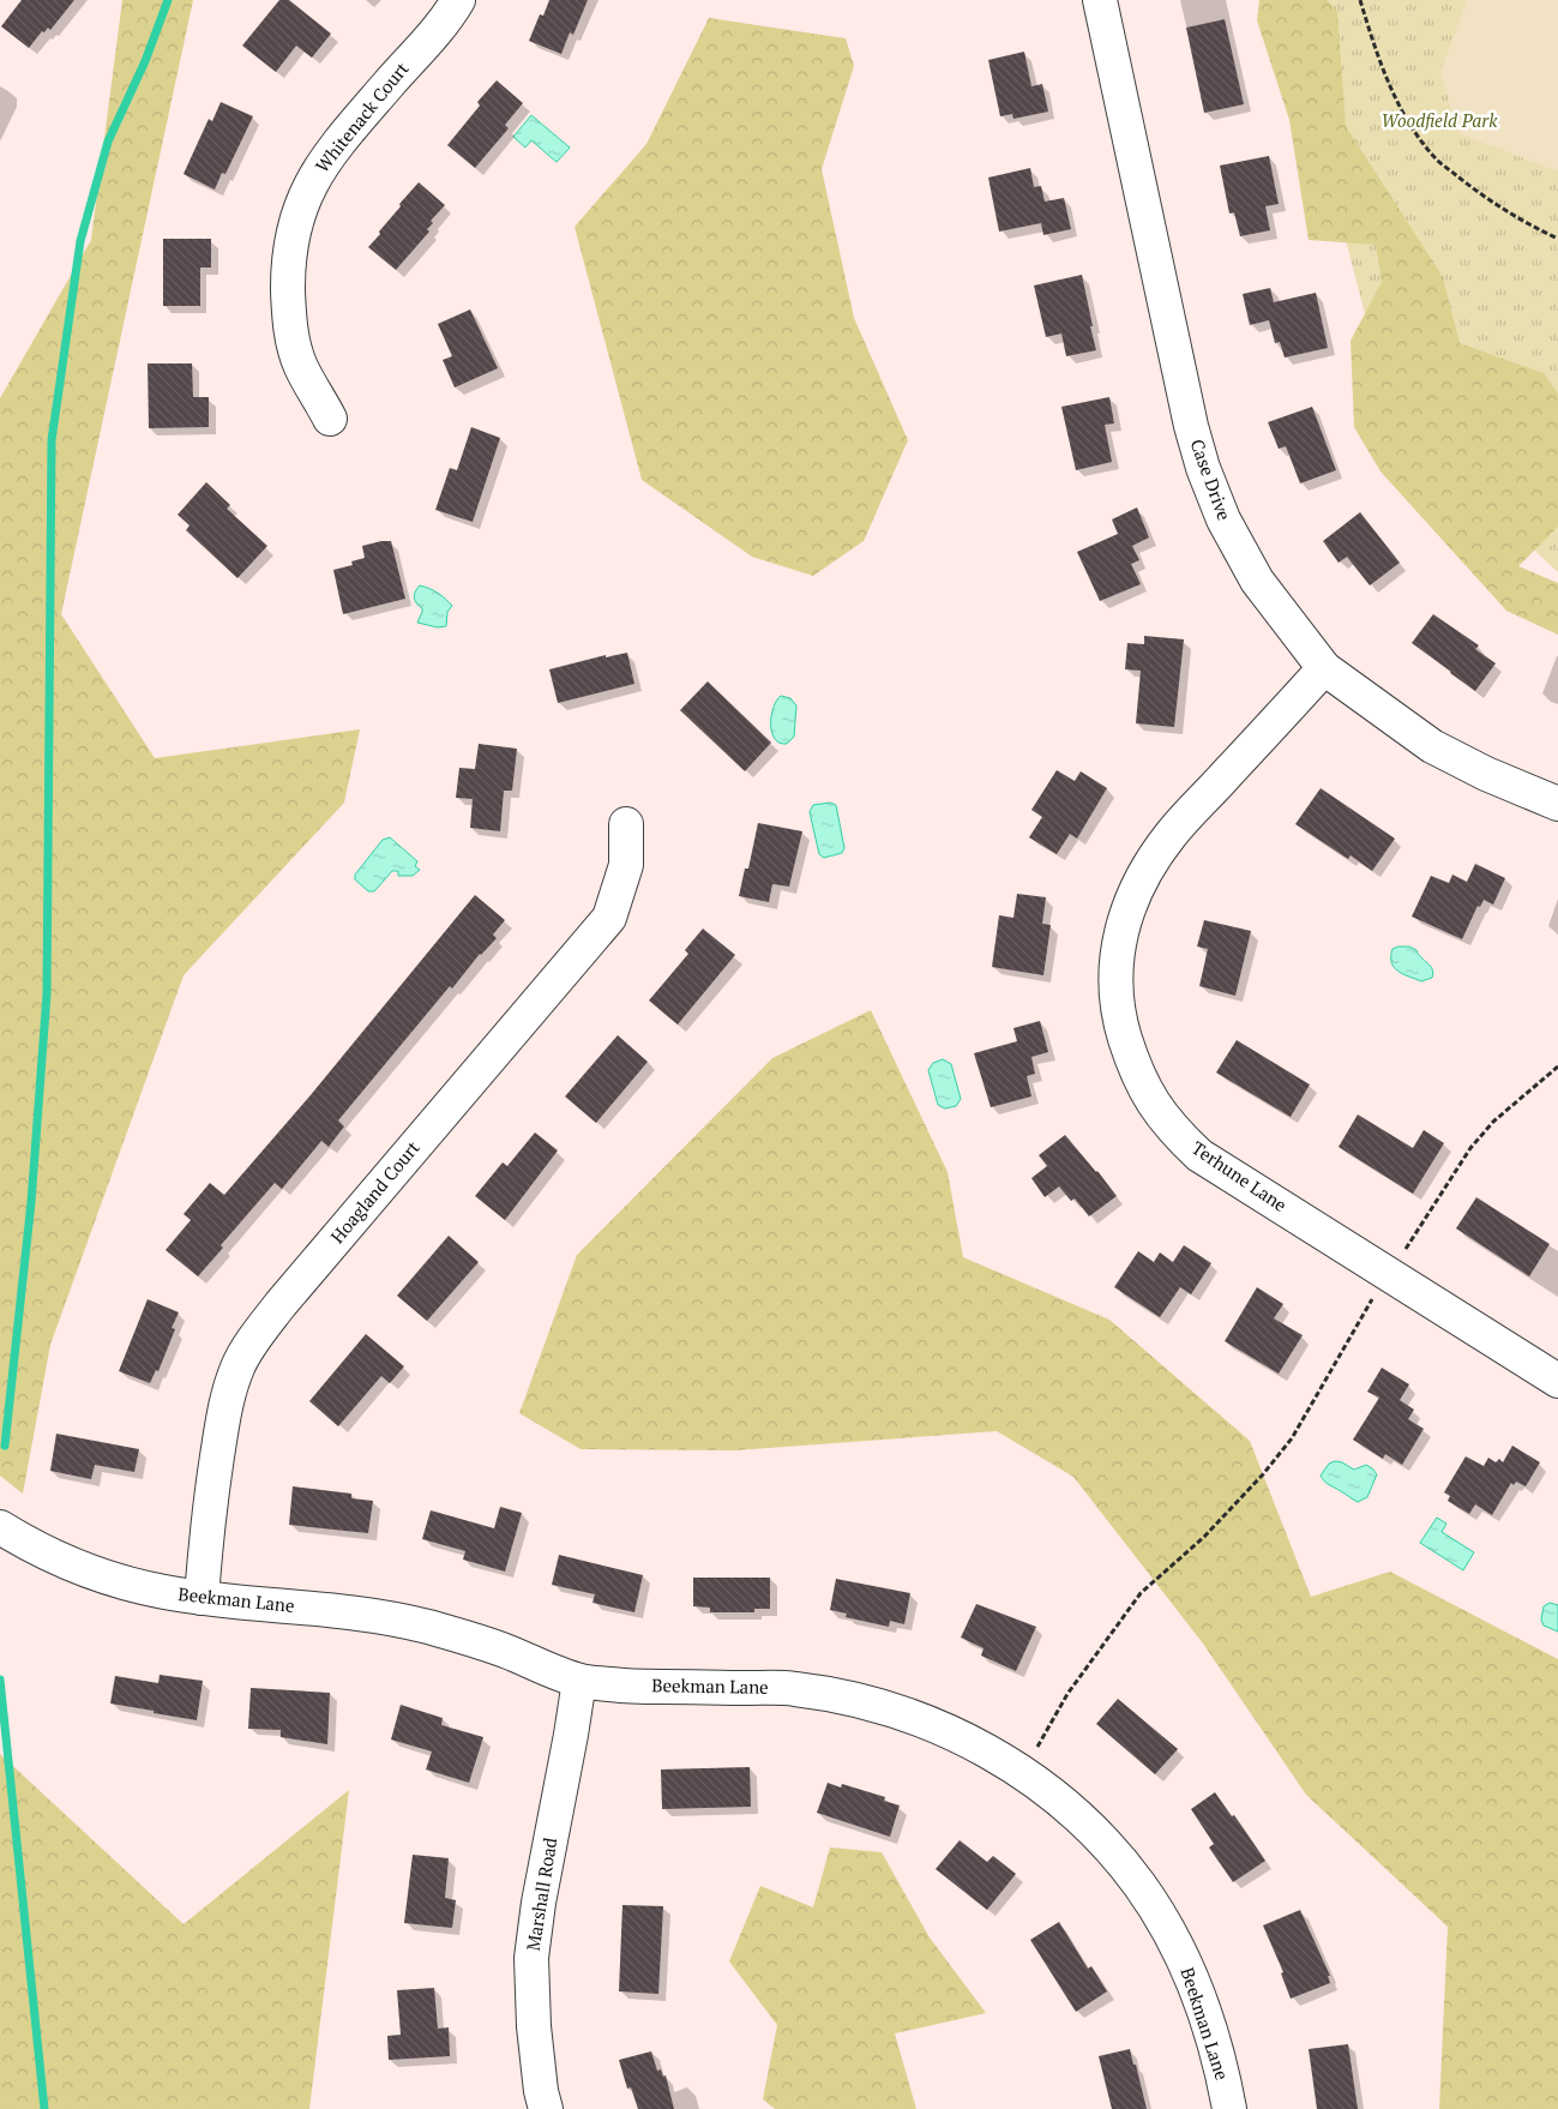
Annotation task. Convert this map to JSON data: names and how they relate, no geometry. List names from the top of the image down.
{
  "streets": {
    "street": [
      "Whitenack Court",
      "Case Drive",
      "Terhune Lane",
      "Hoagland Court",
      "Beekman Lane",
      "Marshall Road"
    ]
  },
  "crossings": [
    ["Case Drive", "Terhune Lane"],
    ["Hoagland Court", "Beekman Lane"],
    ["Beekman Lane", "Marshall Road"]
  ],
  "parks": ["Woodfield Park"]
}
